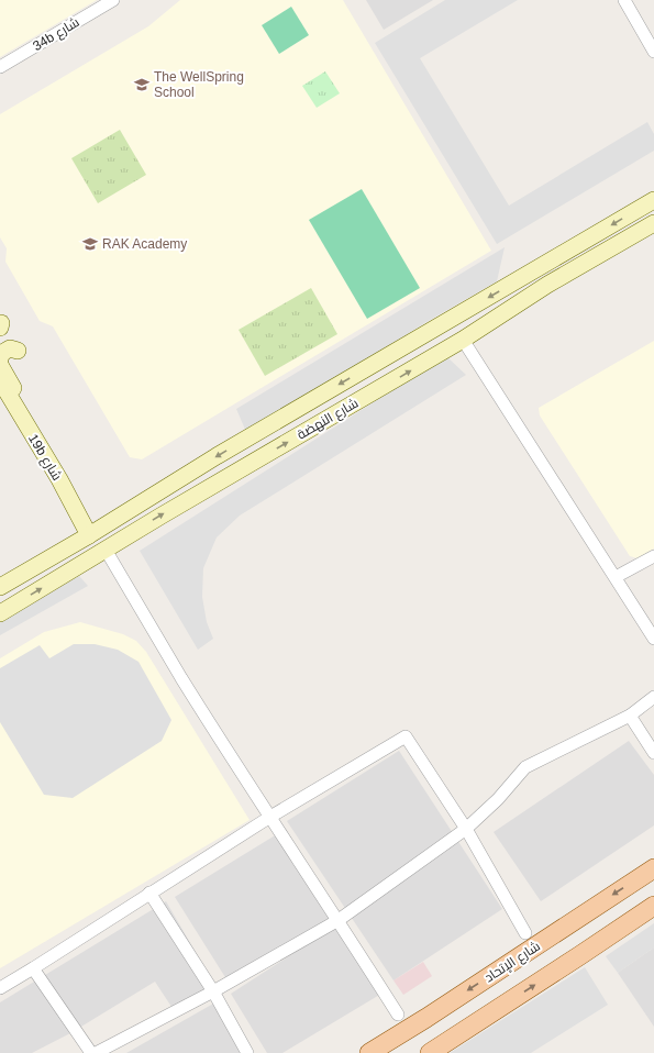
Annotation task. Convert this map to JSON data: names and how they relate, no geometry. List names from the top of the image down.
{
  "streets": {
    "main road": ["شارع النهضة", "19b شارع", "شارع الإتحاد"],
    "street": ["34b شارع"]
  },
  "crossings": [
    ["شارع النهضة", "19b شارع"]
  ],
  "places": {
    "school or university": ["The WellSpring School", "RAK Academy"]
  }
}
